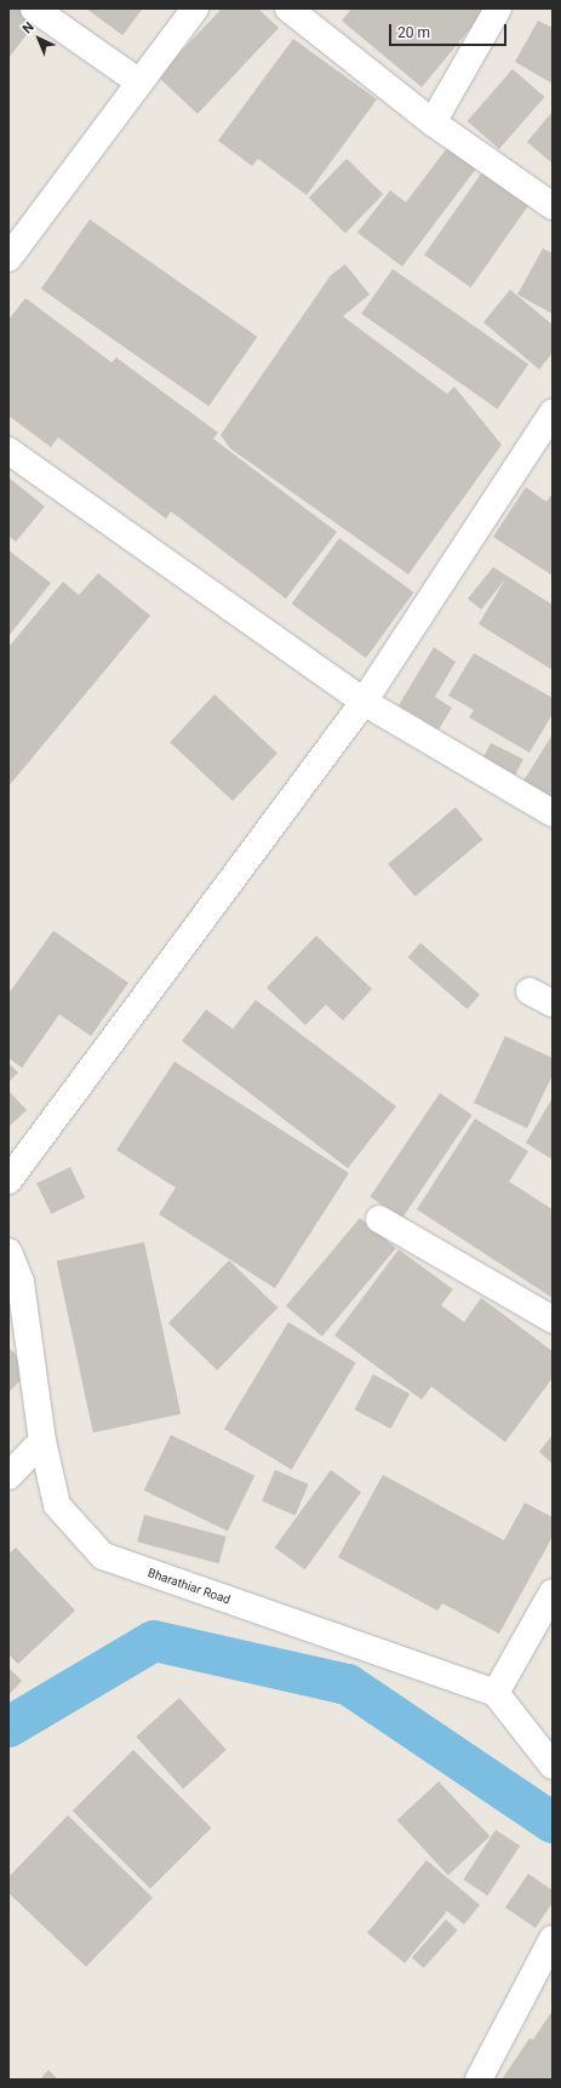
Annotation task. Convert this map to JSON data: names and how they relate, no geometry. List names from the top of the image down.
{
  "streets": {
    "street": ["Bharathiar Road"]
  },
  "scale_bar": "20 m",
  "north": "top left"
}
